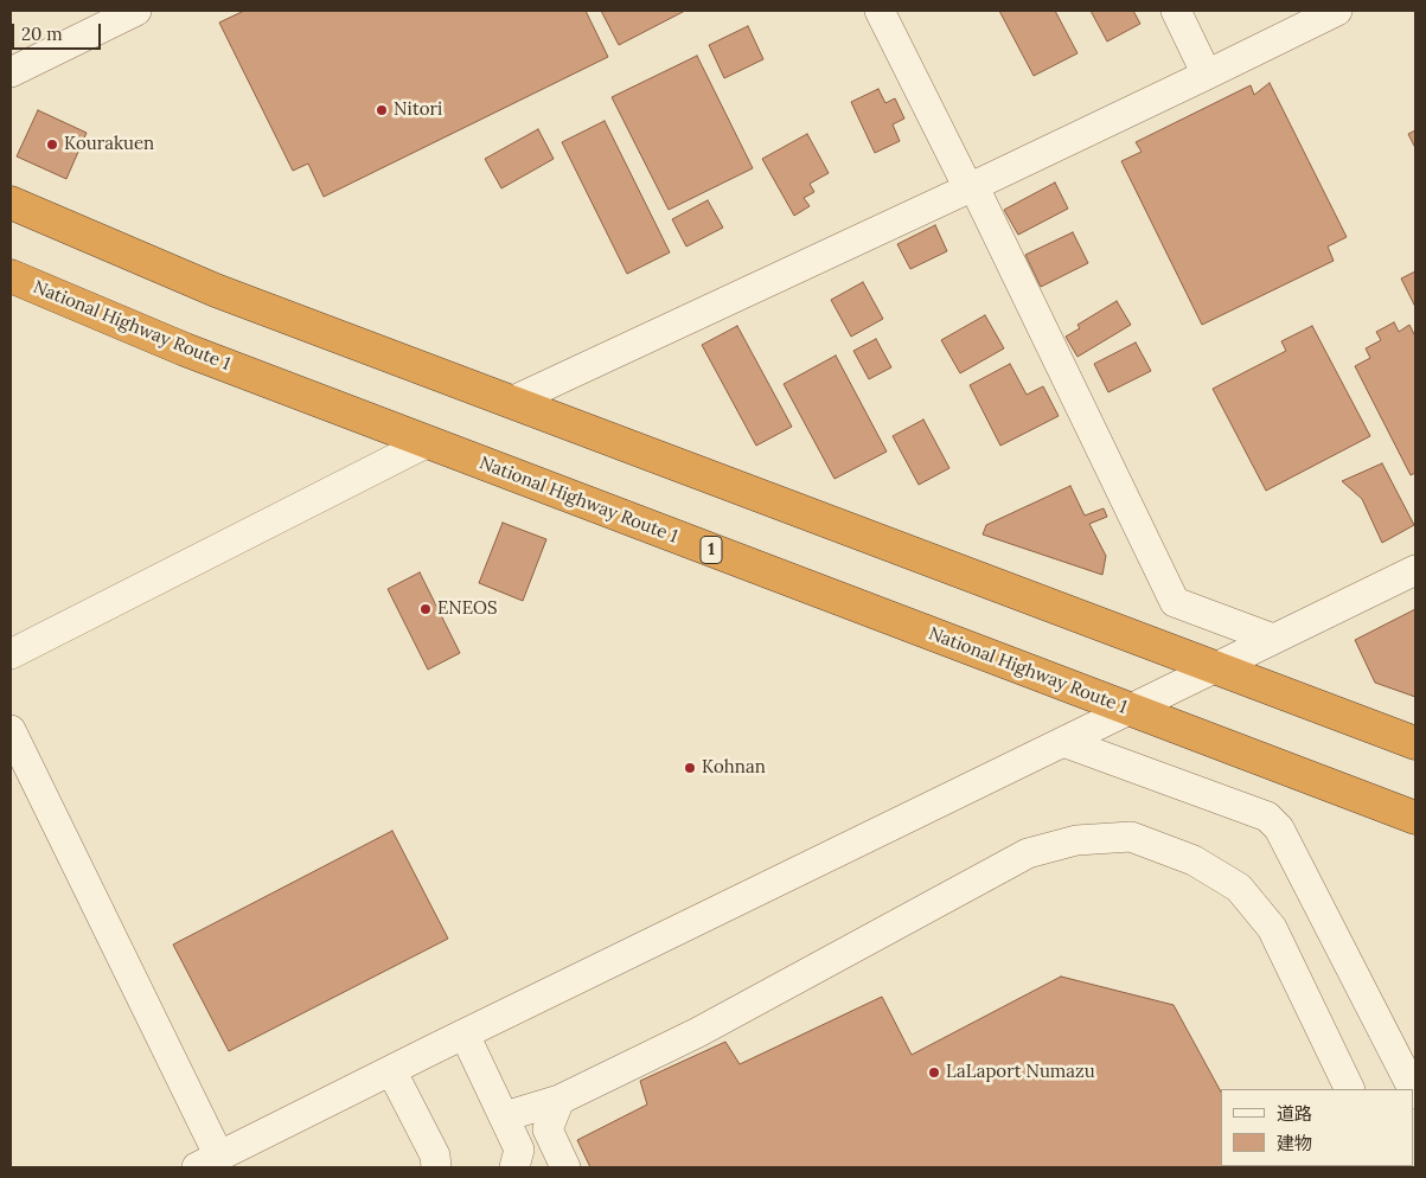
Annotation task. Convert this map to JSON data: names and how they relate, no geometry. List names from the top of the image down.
{
  "streets": {
    "highway": ["National Highway Route 1", "1"]
  },
  "places": [
    "Nitori",
    "Kourakuen",
    "ENEOS",
    "Kohnan",
    "LaLaport Numazu"
  ],
  "legend": ["道路", "建物"],
  "scale_bar": "20 m"
}
